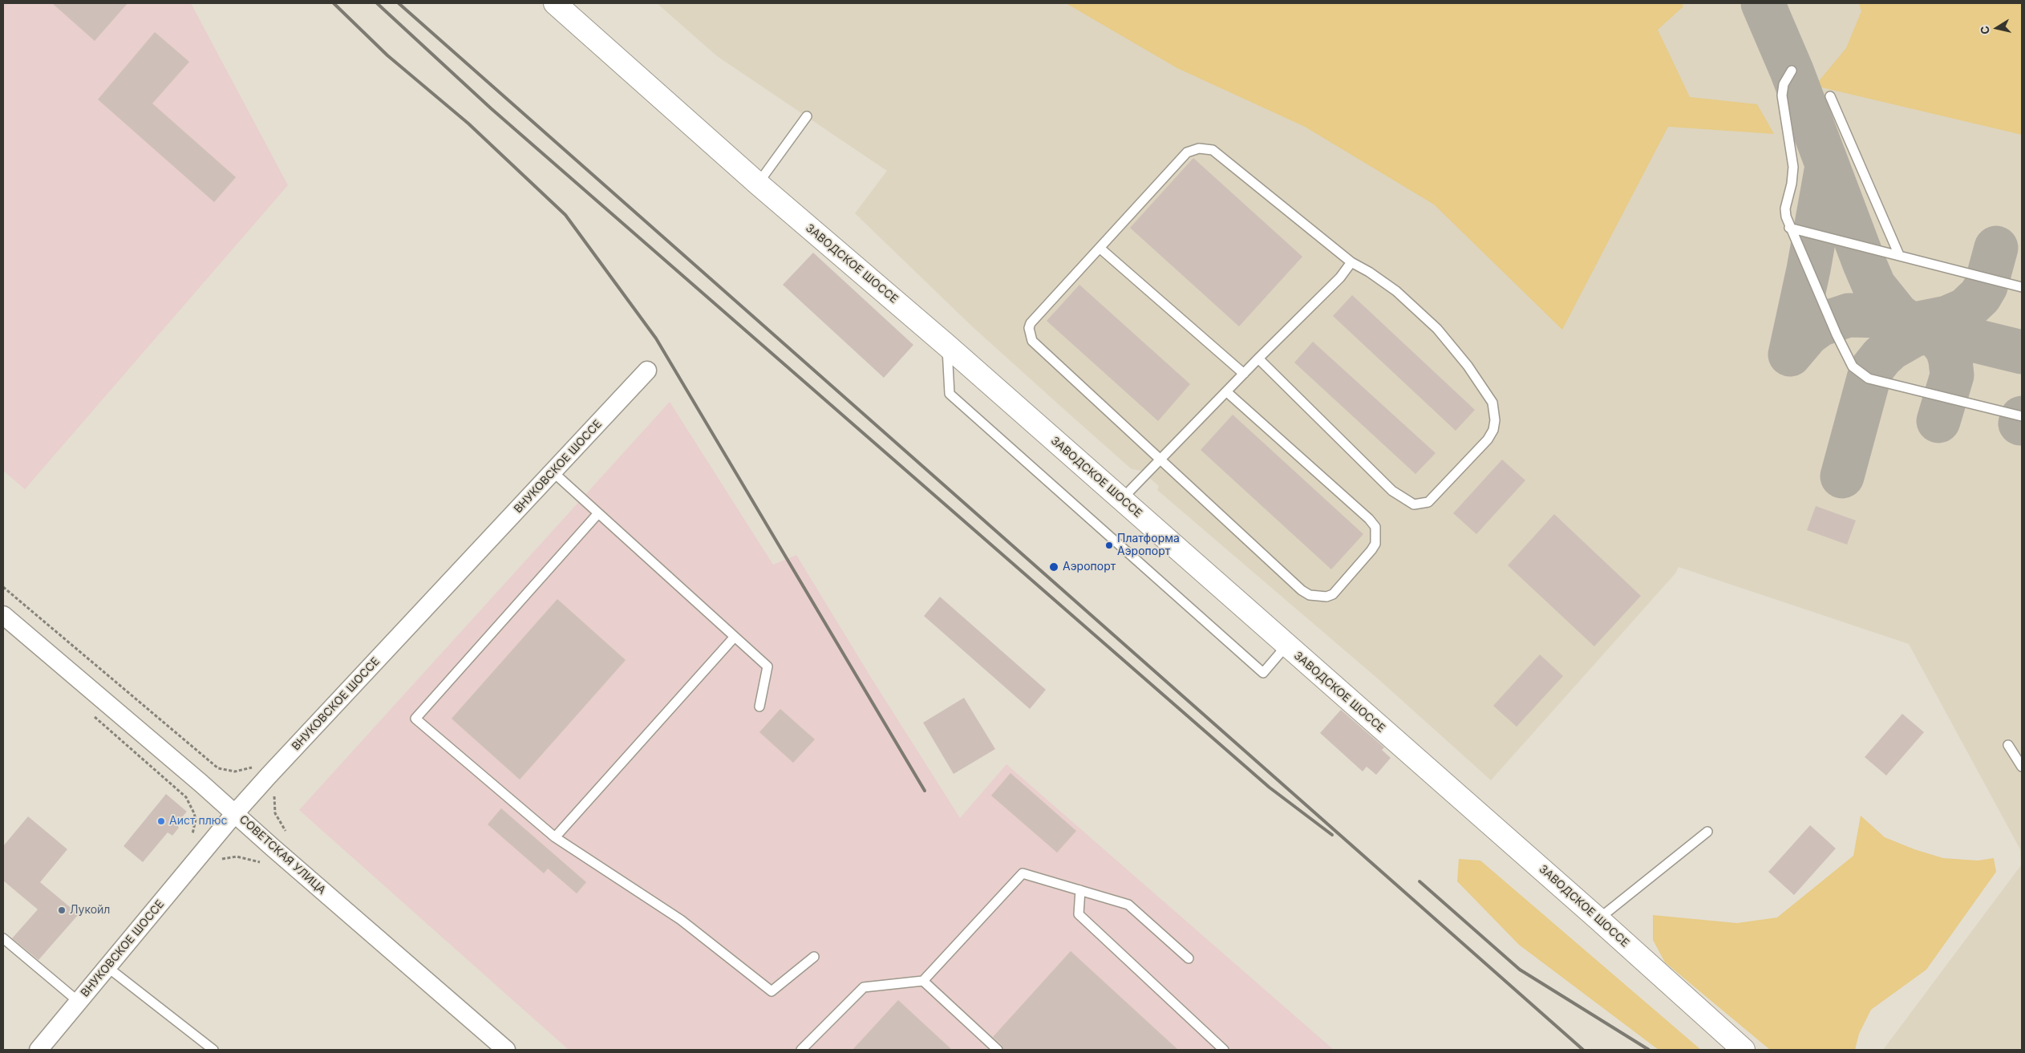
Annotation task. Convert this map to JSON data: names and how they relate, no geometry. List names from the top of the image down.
{
  "streets": {
    "street": ["ЗАВОДСКОЕ ШОССЕ", "ВНУКОВСКОЕ ШОССЕ", "СОВЕТСКАЯ УЛИЦА"]
  },
  "crossings": [
    ["ВНУКОВСКОЕ ШОССЕ", "СОВЕТСКАЯ УЛИЦА"]
  ],
  "places": [
    "Платформа Аэропорт",
    "Аэропорт",
    "Аист плюс",
    "Лукойл"
  ],
  "north": "left"
}
